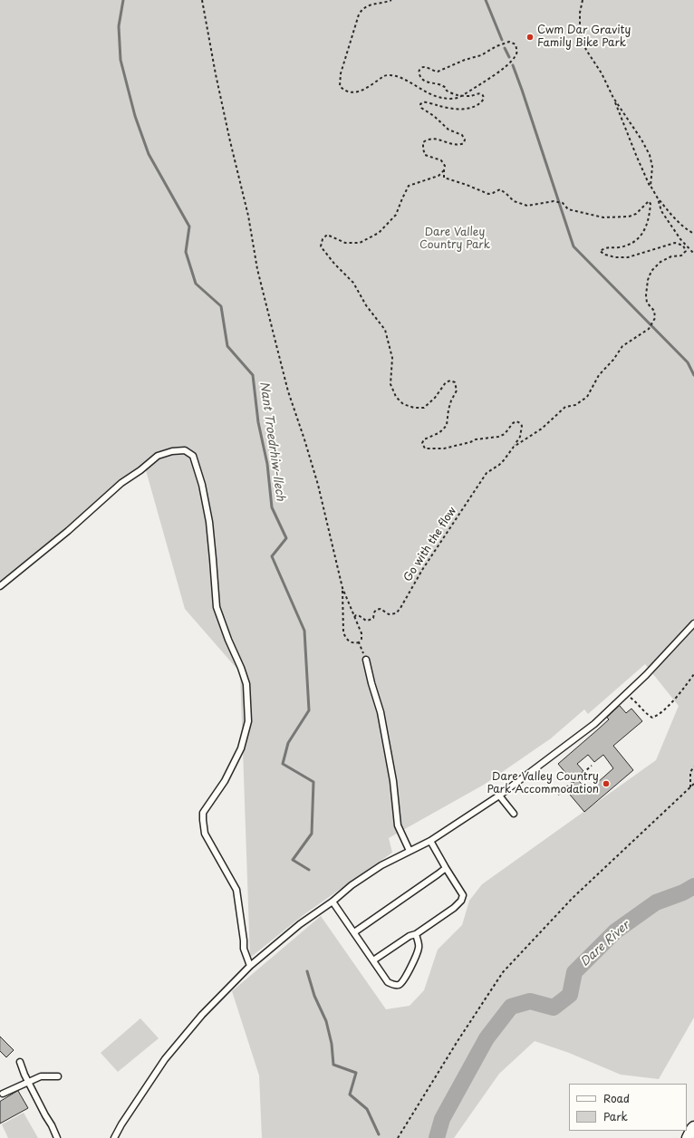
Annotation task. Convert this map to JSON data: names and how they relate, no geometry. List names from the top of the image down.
{
  "streets": {
    "path": ["Go with the flow"]
  },
  "water": ["Nant Troedrhiw-llech", "Dare River"],
  "parks": ["Dare Valley Country Park"],
  "places": ["Cwm Dar Gravity Family Bike Park", "Dare Valley Country Park Accommodation"],
  "legend": ["Road", "Park"]
}
